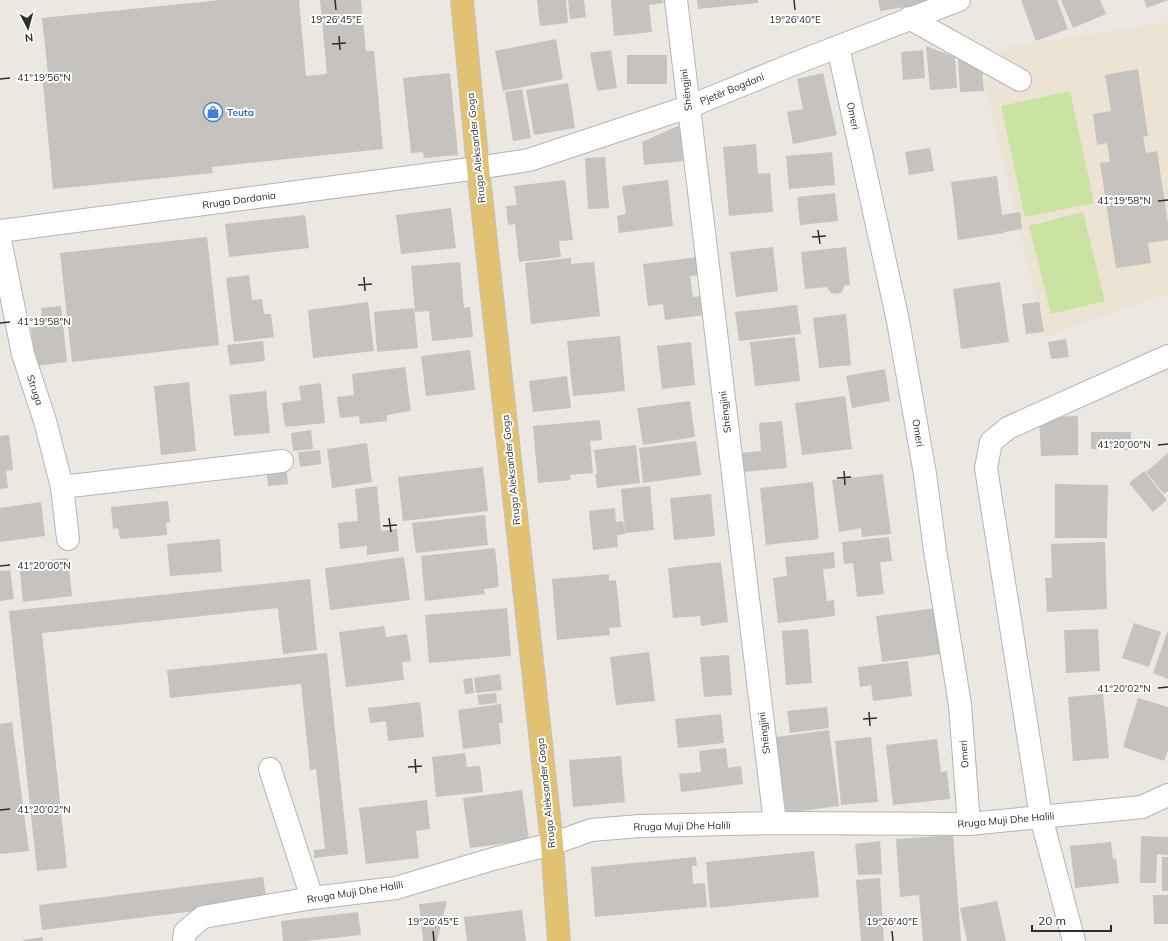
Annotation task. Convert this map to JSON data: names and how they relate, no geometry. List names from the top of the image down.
{
  "streets": {
    "main road": ["Rruga Aleksander Goga"],
    "street": [
      "Pjetër Bogdani",
      "Shëngjini",
      "Omeri",
      "Rruga Dardania",
      "Struga",
      "Rruga Muji Dhe Halili"
    ]
  },
  "crossings": [
    ["Pjetër Bogdani", "Shëngjini"],
    ["Pjetër Bogdani", "Omeri"],
    ["Pjetër Bogdani", "Rruga Aleksander Goga"],
    ["Pjetër Bogdani", "Rruga Dardania"],
    ["Shëngjini", "Rruga Muji Dhe Halili"],
    ["Omeri", "Rruga Muji Dhe Halili"],
    ["Rruga Aleksander Goga", "Rruga Dardania"],
    ["Rruga Aleksander Goga", "Rruga Muji Dhe Halili"]
  ],
  "places": {
    "shop": ["Teuta"]
  },
  "scale_bar": "20 m",
  "north": "bottom",
  "coordinates": [
    "19°26'45\"E",
    "19°26'40\"E",
    "41°19'56\"N",
    "41°19'58\"N",
    "41°20'00\"N",
    "41°20'02\"N"
  ]
}
